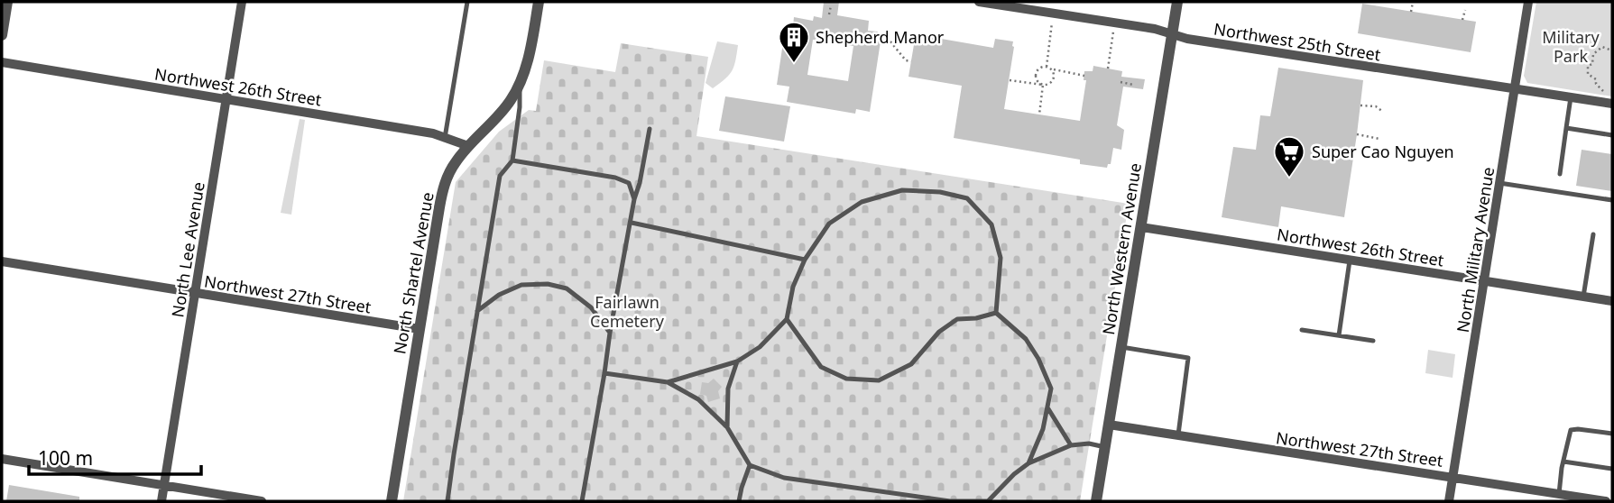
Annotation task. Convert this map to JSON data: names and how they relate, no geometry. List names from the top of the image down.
{
  "streets": {
    "street": [
      "Northwest 25th Street",
      "Northwest 26th Street",
      "North Western Avenue",
      "North Lee Avenue",
      "North Military Avenue",
      "North Shartel Avenue",
      "Northwest 27th Street"
    ]
  },
  "crossings": [
    ["Northwest 25th Street", "North Western Avenue"],
    ["Northwest 25th Street", "North Military Avenue"],
    ["Northwest 26th Street", "North Western Avenue"],
    ["Northwest 26th Street", "North Lee Avenue"],
    ["Northwest 26th Street", "North Military Avenue"],
    ["Northwest 26th Street", "North Shartel Avenue"],
    ["North Western Avenue", "Northwest 27th Street"],
    ["North Lee Avenue", "Northwest 27th Street"],
    ["North Military Avenue", "Northwest 27th Street"],
    ["North Shartel Avenue", "Northwest 27th Street"]
  ],
  "parks": ["Military Park", "Fairlawn Cemetery"],
  "places": {
    "building": ["Shepherd Manor"],
    "supermarket": ["Super Cao Nguyen"]
  },
  "scale_bar": "100 m"
}
